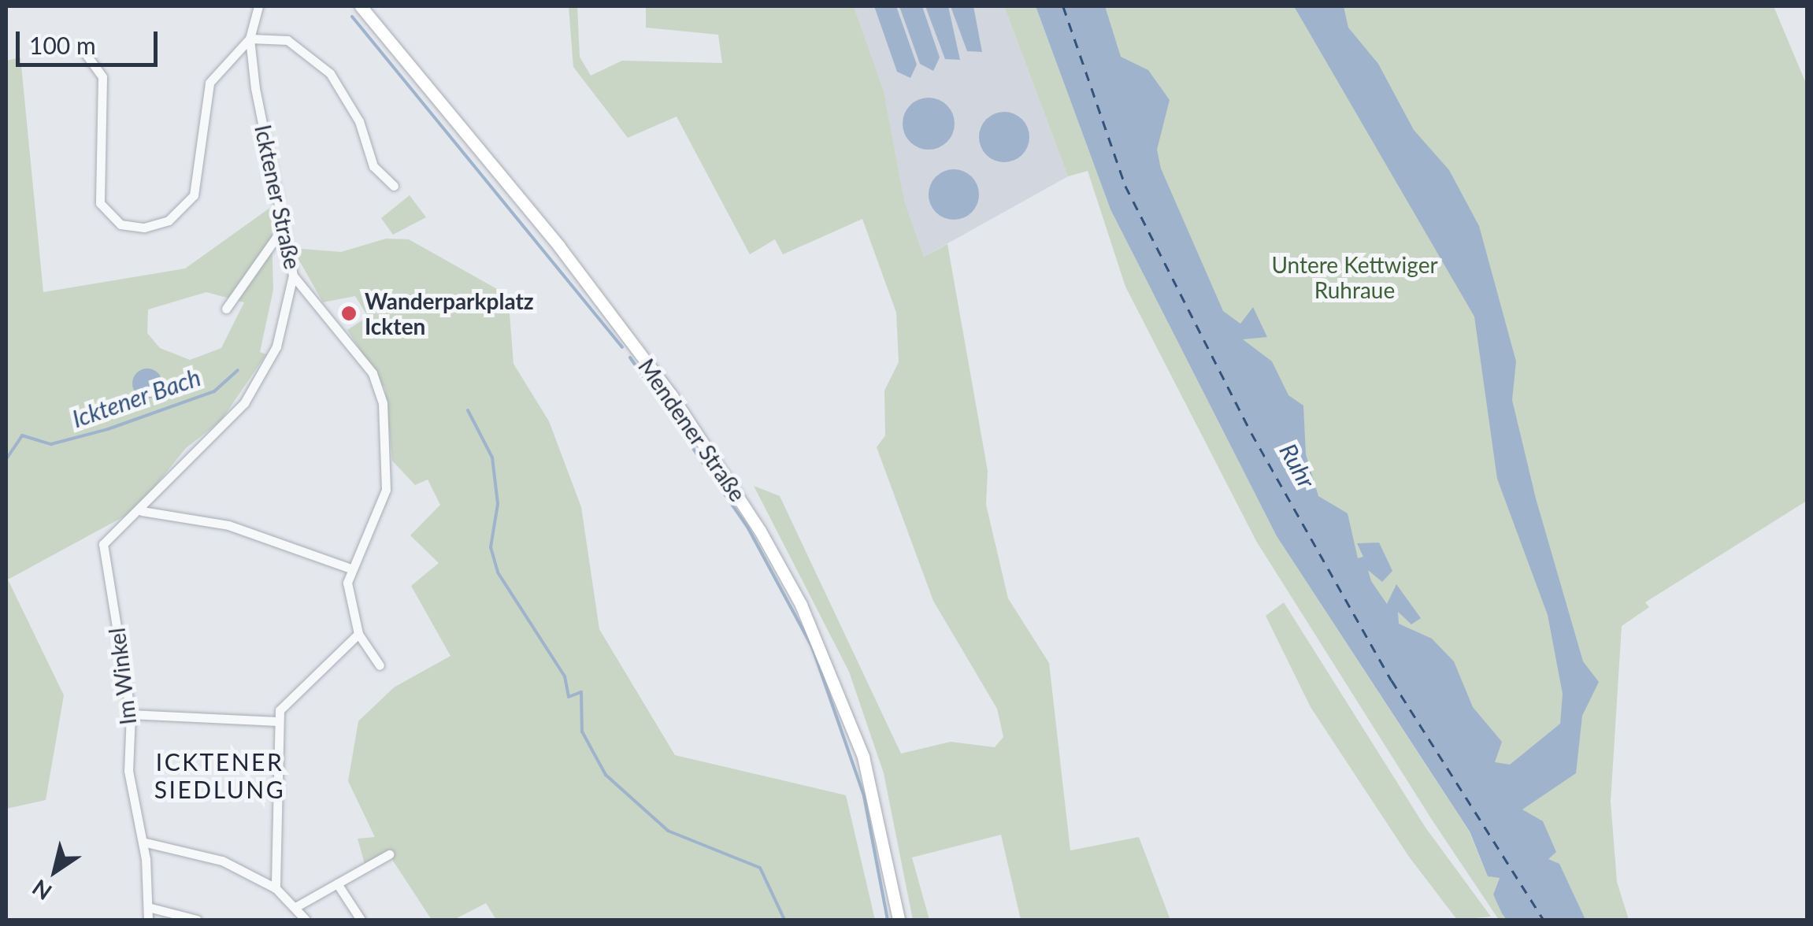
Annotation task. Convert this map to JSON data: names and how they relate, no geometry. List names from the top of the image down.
{
  "streets": {
    "main road": ["Mendener Straße"],
    "street": ["Icktener Straße", "Im Winkel"]
  },
  "districts": ["ICKTENER SIEDLUNG"],
  "water": ["Icktener Bach", "Ruhr"],
  "parks": ["Untere Kettwiger Ruhraue"],
  "places": ["Wanderparkplatz Ickten"],
  "scale_bar": "100 m",
  "north": "bottom left"
}
